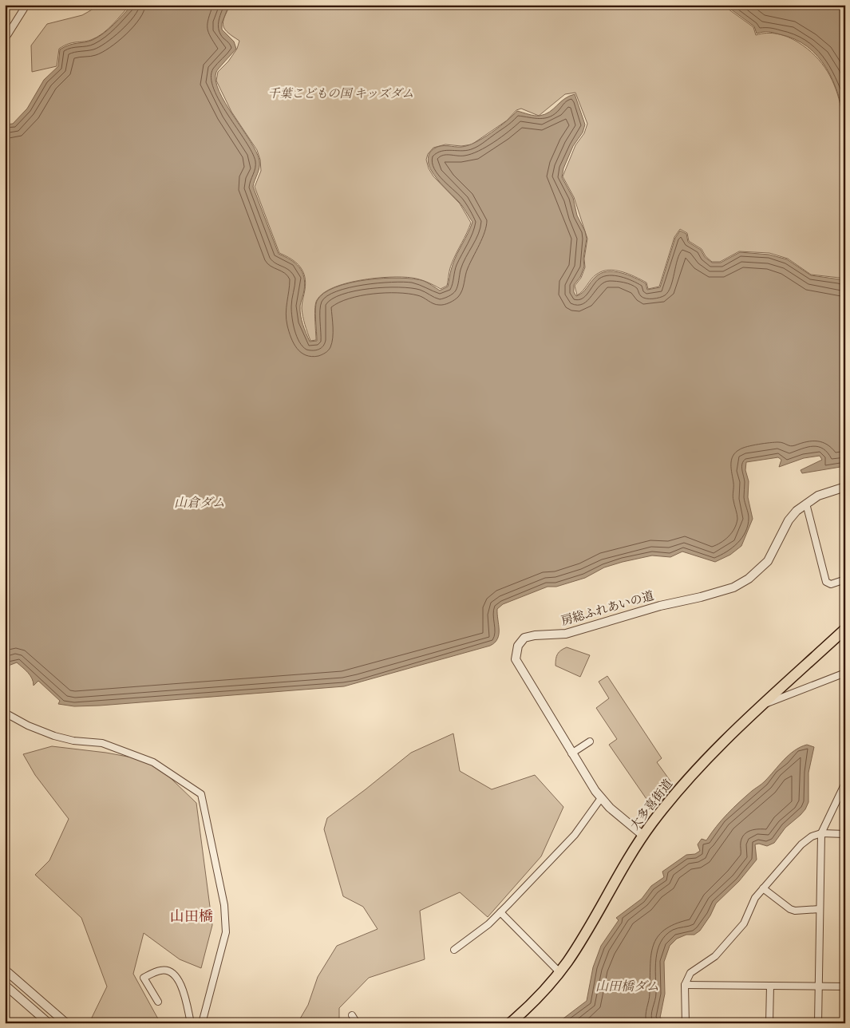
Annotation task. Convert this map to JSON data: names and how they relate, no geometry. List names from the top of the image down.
{
  "streets": {
    "highway": ["大多喜街道"],
    "street": ["房総ふれあいの道"]
  },
  "crossings": [
    ["房総ふれあいの道", "大多喜街道"]
  ],
  "districts": ["山田橋"],
  "water": ["山倉ダム", "山田橋ダム"],
  "parks": ["千葉こどもの国 キッズダム"]
}
